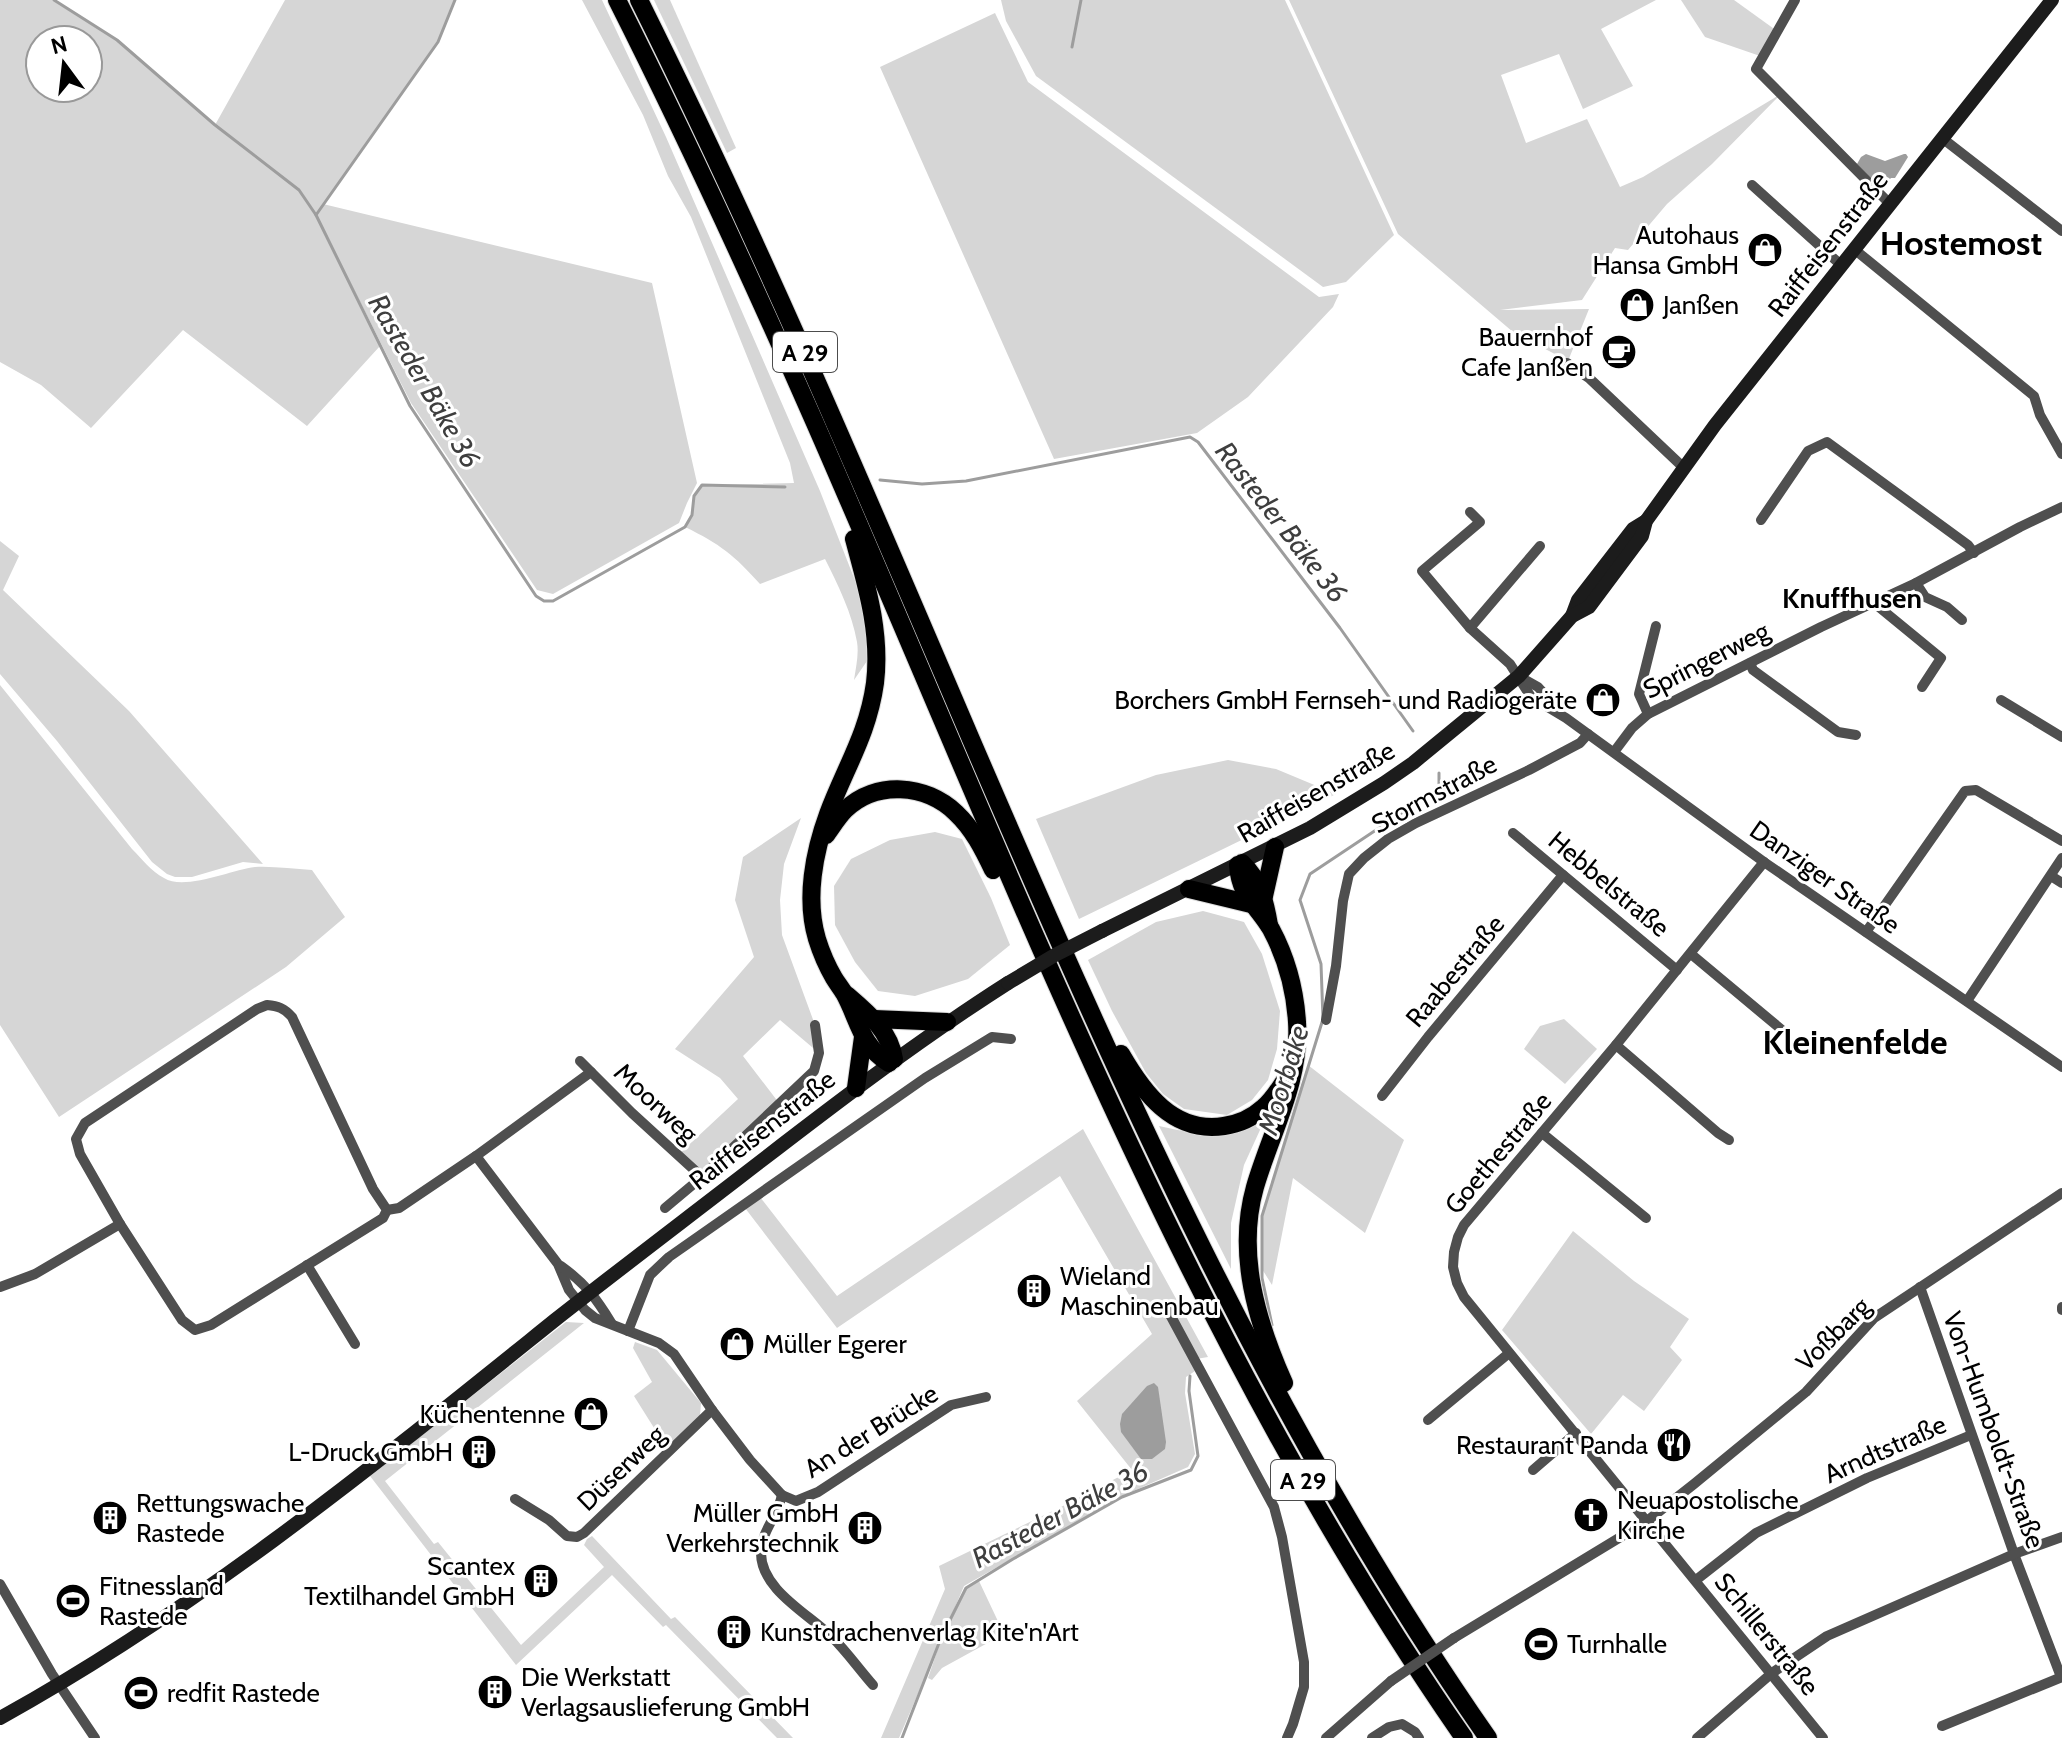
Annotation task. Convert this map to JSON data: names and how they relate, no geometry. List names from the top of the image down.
{
  "streets": {
    "highway": ["A 29"],
    "main road": ["Raiffeisenstraße"],
    "street": [
      "Springerweg",
      "Stormstraße",
      "Danziger Straße",
      "Hebbelstraße",
      "Raabestraße",
      "Moorweg",
      "Goethestraße",
      "Voßbarg",
      "Von-Humboldt-Straße",
      "An der Brücke",
      "Arndtstraße",
      "Düserweg",
      "Schillerstraße"
    ]
  },
  "crossings": [
    ["Raiffeisenstraße", "A 29"],
    ["Raiffeisenstraße", "Danziger Straße"],
    ["Raiffeisenstraße", "An der Brücke"],
    ["Springerweg", "Danziger Straße"],
    ["Stormstraße", "Danziger Straße"],
    ["Danziger Straße", "Goethestraße"],
    ["Hebbelstraße", "Raabestraße"],
    ["Hebbelstraße", "Goethestraße"],
    ["Goethestraße", "Voßbarg"],
    ["Goethestraße", "Schillerstraße"],
    ["Voßbarg", "Von-Humboldt-Straße"],
    ["Voßbarg", "Schillerstraße"],
    ["Von-Humboldt-Straße", "Arndtstraße"],
    ["An der Brücke", "Düserweg"],
    ["Arndtstraße", "Schillerstraße"]
  ],
  "districts": ["Hostemost", "Knuffhusen", "Kleinenfelde"],
  "water": ["Rasteder Bäke 36", "Moorbäke"],
  "places": {
    "shop": [
      "Autohaus Hansa GmbH",
      "Janßen",
      "Borchers GmbH Fernseh- und Radiogeräte",
      "Müller Egerer",
      "Küchentenne"
    ],
    "cafe": ["Bauernhof Cafe Janßen"],
    "building": [
      "Wieland Maschinenbau",
      "L-Druck GmbH",
      "Rettungswache Rastede",
      "Müller GmbH Verkehrstechnik",
      "Scantex Textilhandel GmbH",
      "Kunstdrachenverlag Kite'n'Art",
      "Die Werkstatt Verlagsauslieferung GmbH"
    ],
    "restaurant": ["Restaurant Panda"],
    "church": ["Neuapostolische Kirche"],
    "sports": ["Fitnessland Rastede", "Turnhalle", "redfit Rastede"]
  },
  "north": "top"
}
